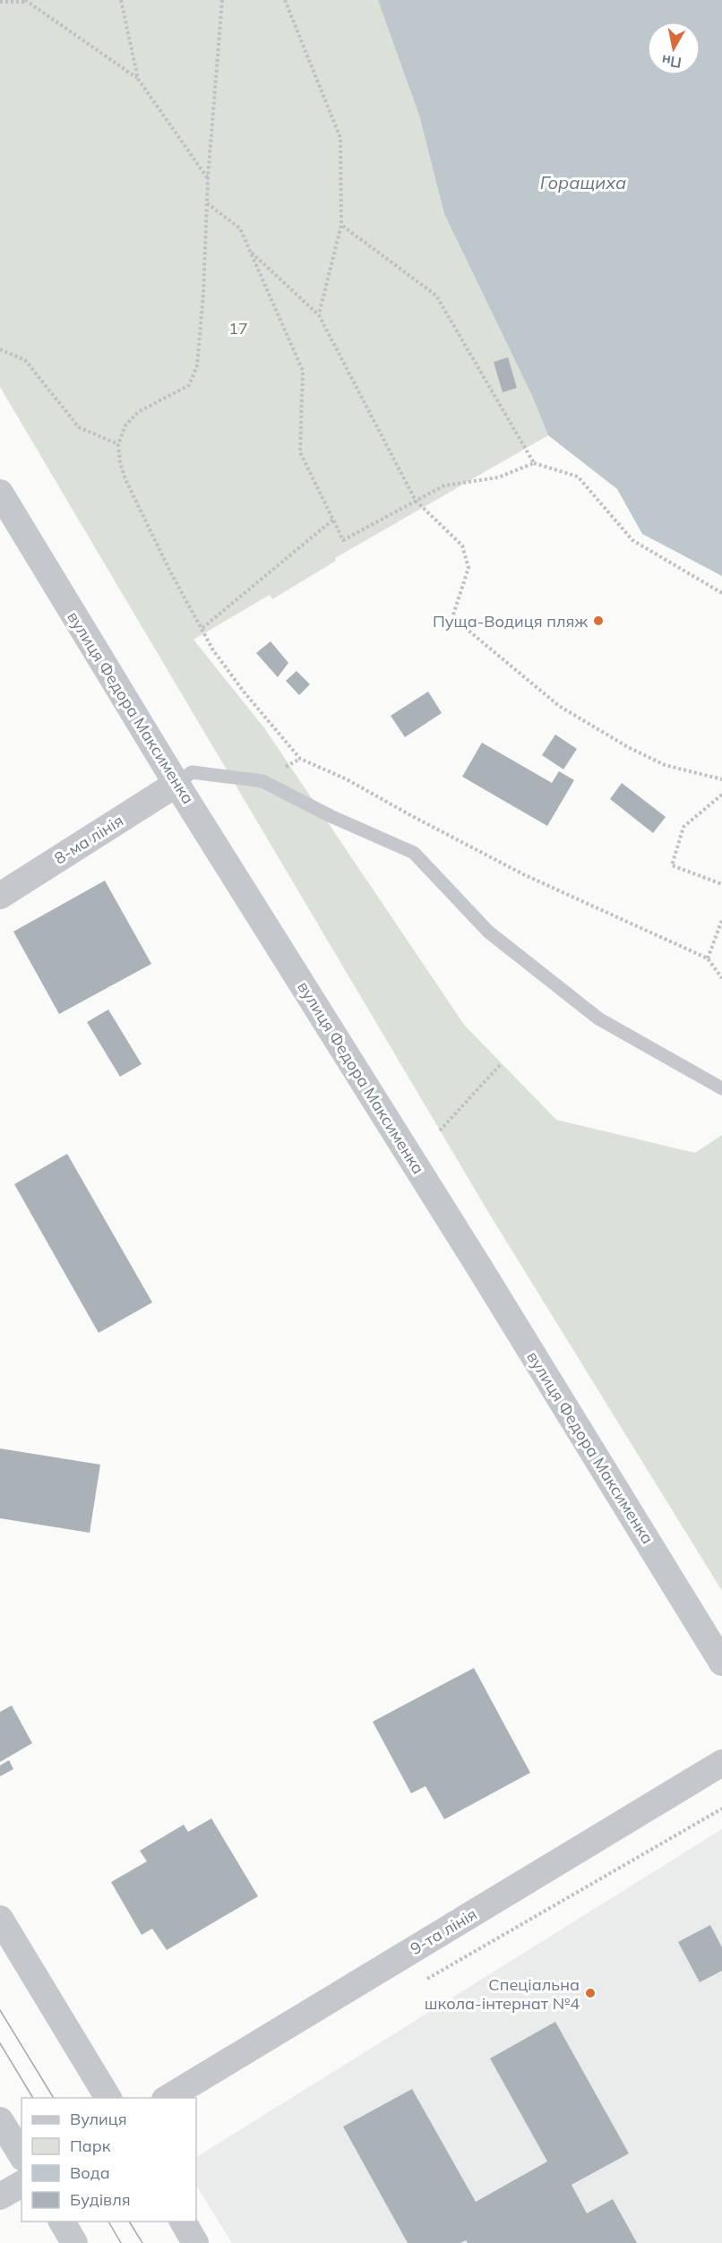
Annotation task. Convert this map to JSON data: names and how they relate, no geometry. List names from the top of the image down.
{
  "streets": {
    "street": ["вулиця Федора Максименка", "8-ма лінія", "9-та лінія"]
  },
  "crossings": [
    ["вулиця Федора Максименка", "8-ма лінія"]
  ],
  "water": ["Горащиха"],
  "parks": ["17"],
  "places": ["Пуща-Водиця пляж", "Спеціальна школа-інтернат №4"],
  "legend": [
    "Вулиця",
    "Парк",
    "Вода",
    "Будівля"
  ],
  "north": "bottom"
}
